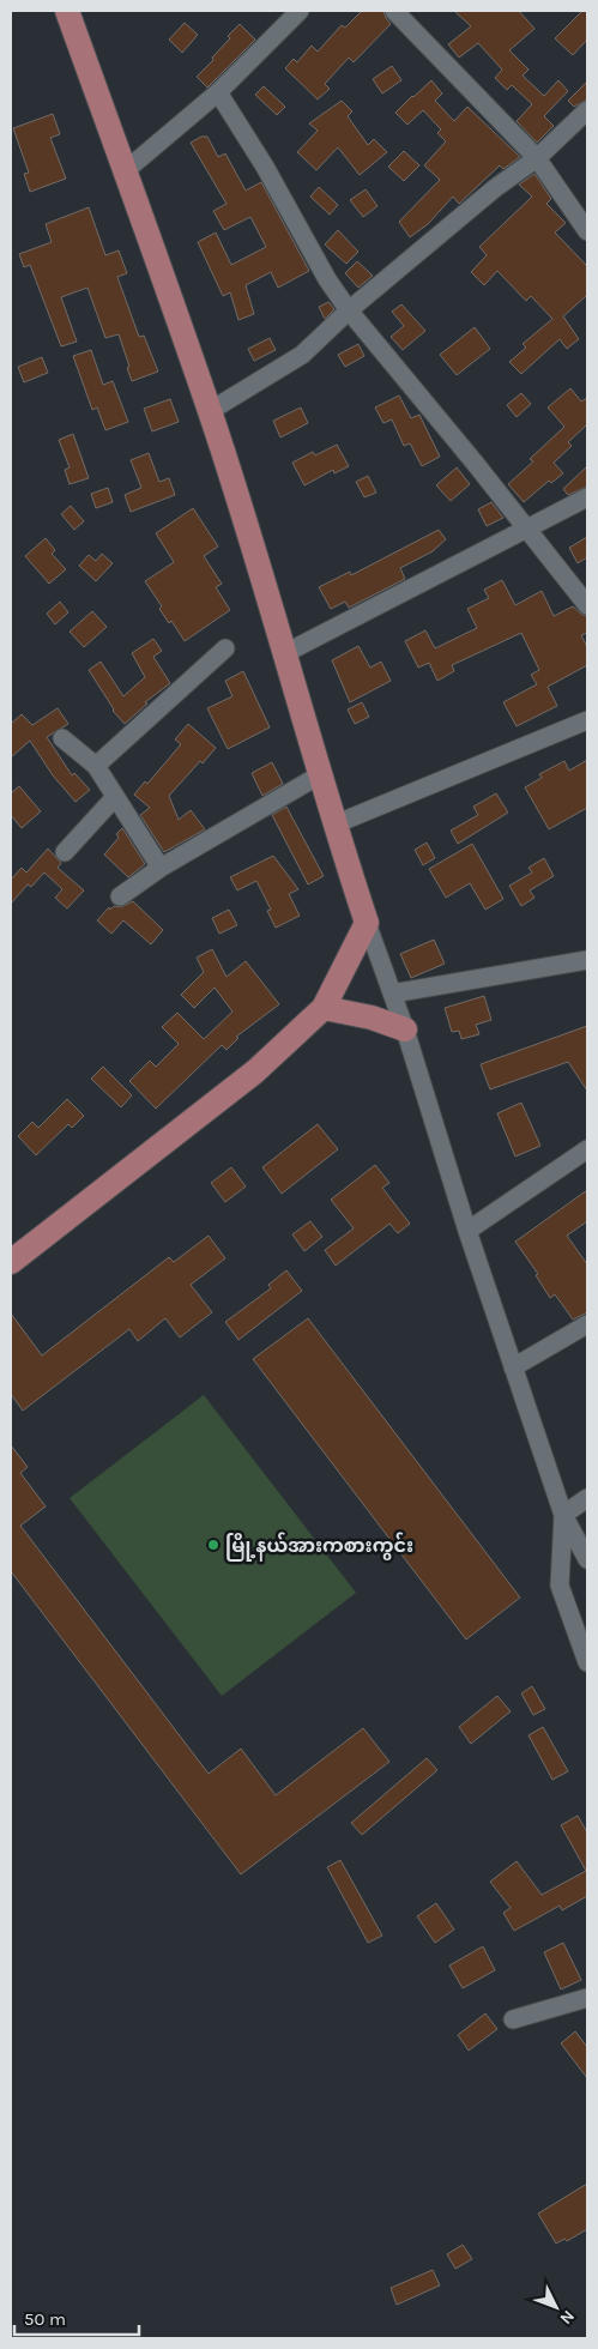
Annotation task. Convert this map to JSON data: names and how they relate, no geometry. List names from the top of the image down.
{
  "places": ["မြို့နယ်အားကစားကွင်း"],
  "scale_bar": "50 m",
  "north": "bottom right"
}
